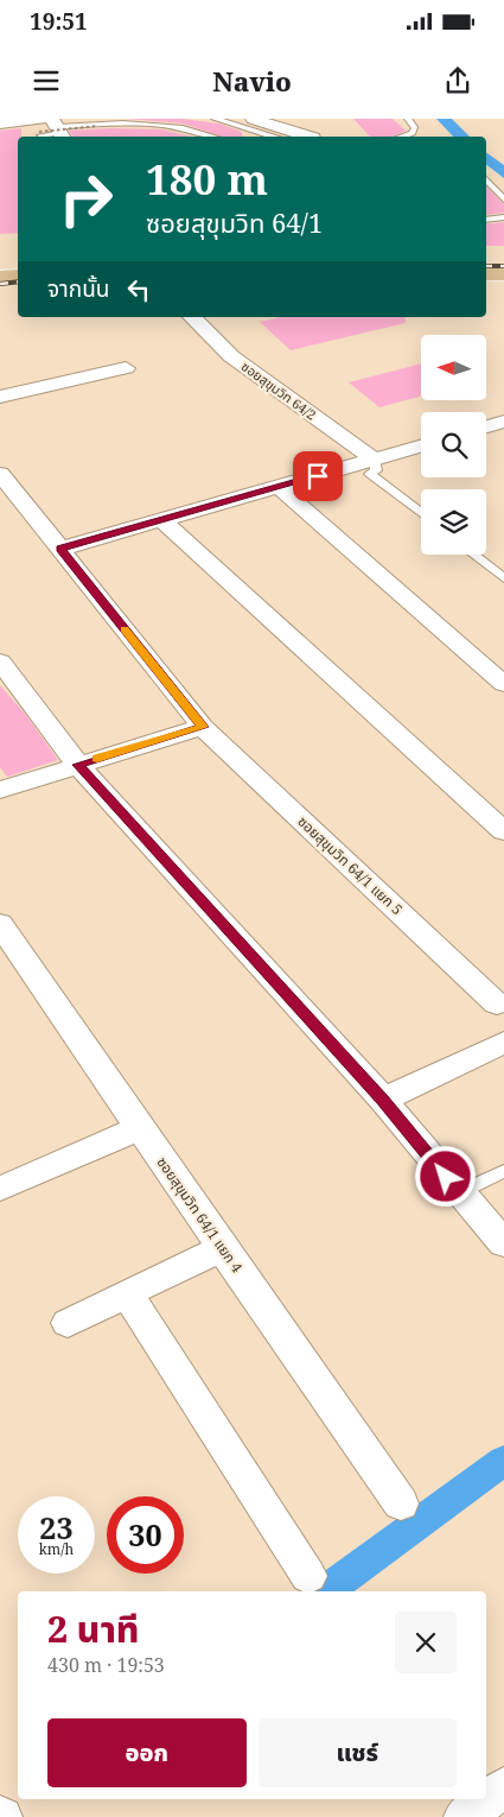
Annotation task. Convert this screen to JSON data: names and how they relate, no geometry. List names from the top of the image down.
{
  "streets": {
    "street": ["ซอยสุขุมวิท 64/2", "ซอยสุขุมวิท 64/1 แยก 5", "ซอยสุขุมวิท 64/1 แยก 4"]
  },
  "north": "left",
  "page": {
    "status": "19:51",
    "header": "Navio",
    "turn": ["180 m", "ซอยสุขุมวิท 64/1"],
    "then": "จากนั้น",
    "speed": "23 km/h",
    "limit": "30",
    "heading": ["2 นาที", "430 m · 19:53"],
    "buttons": ["ออก", "แชร์"]
  }
}
